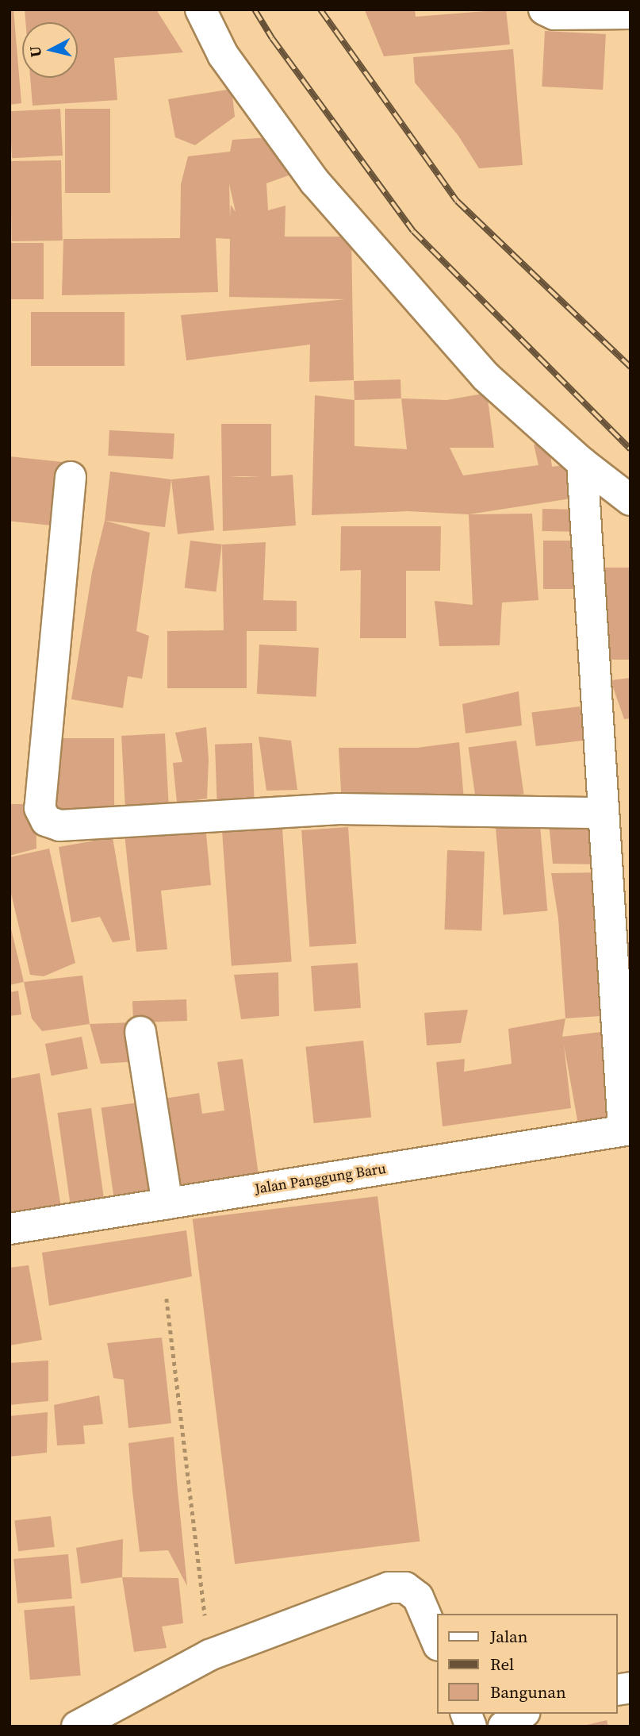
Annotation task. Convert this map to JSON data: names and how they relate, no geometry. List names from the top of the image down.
{
  "streets": {
    "street": ["Jalan Panggung Baru"]
  },
  "legend": ["Jalan", "Rel", "Bangunan"],
  "north": "left"
}
